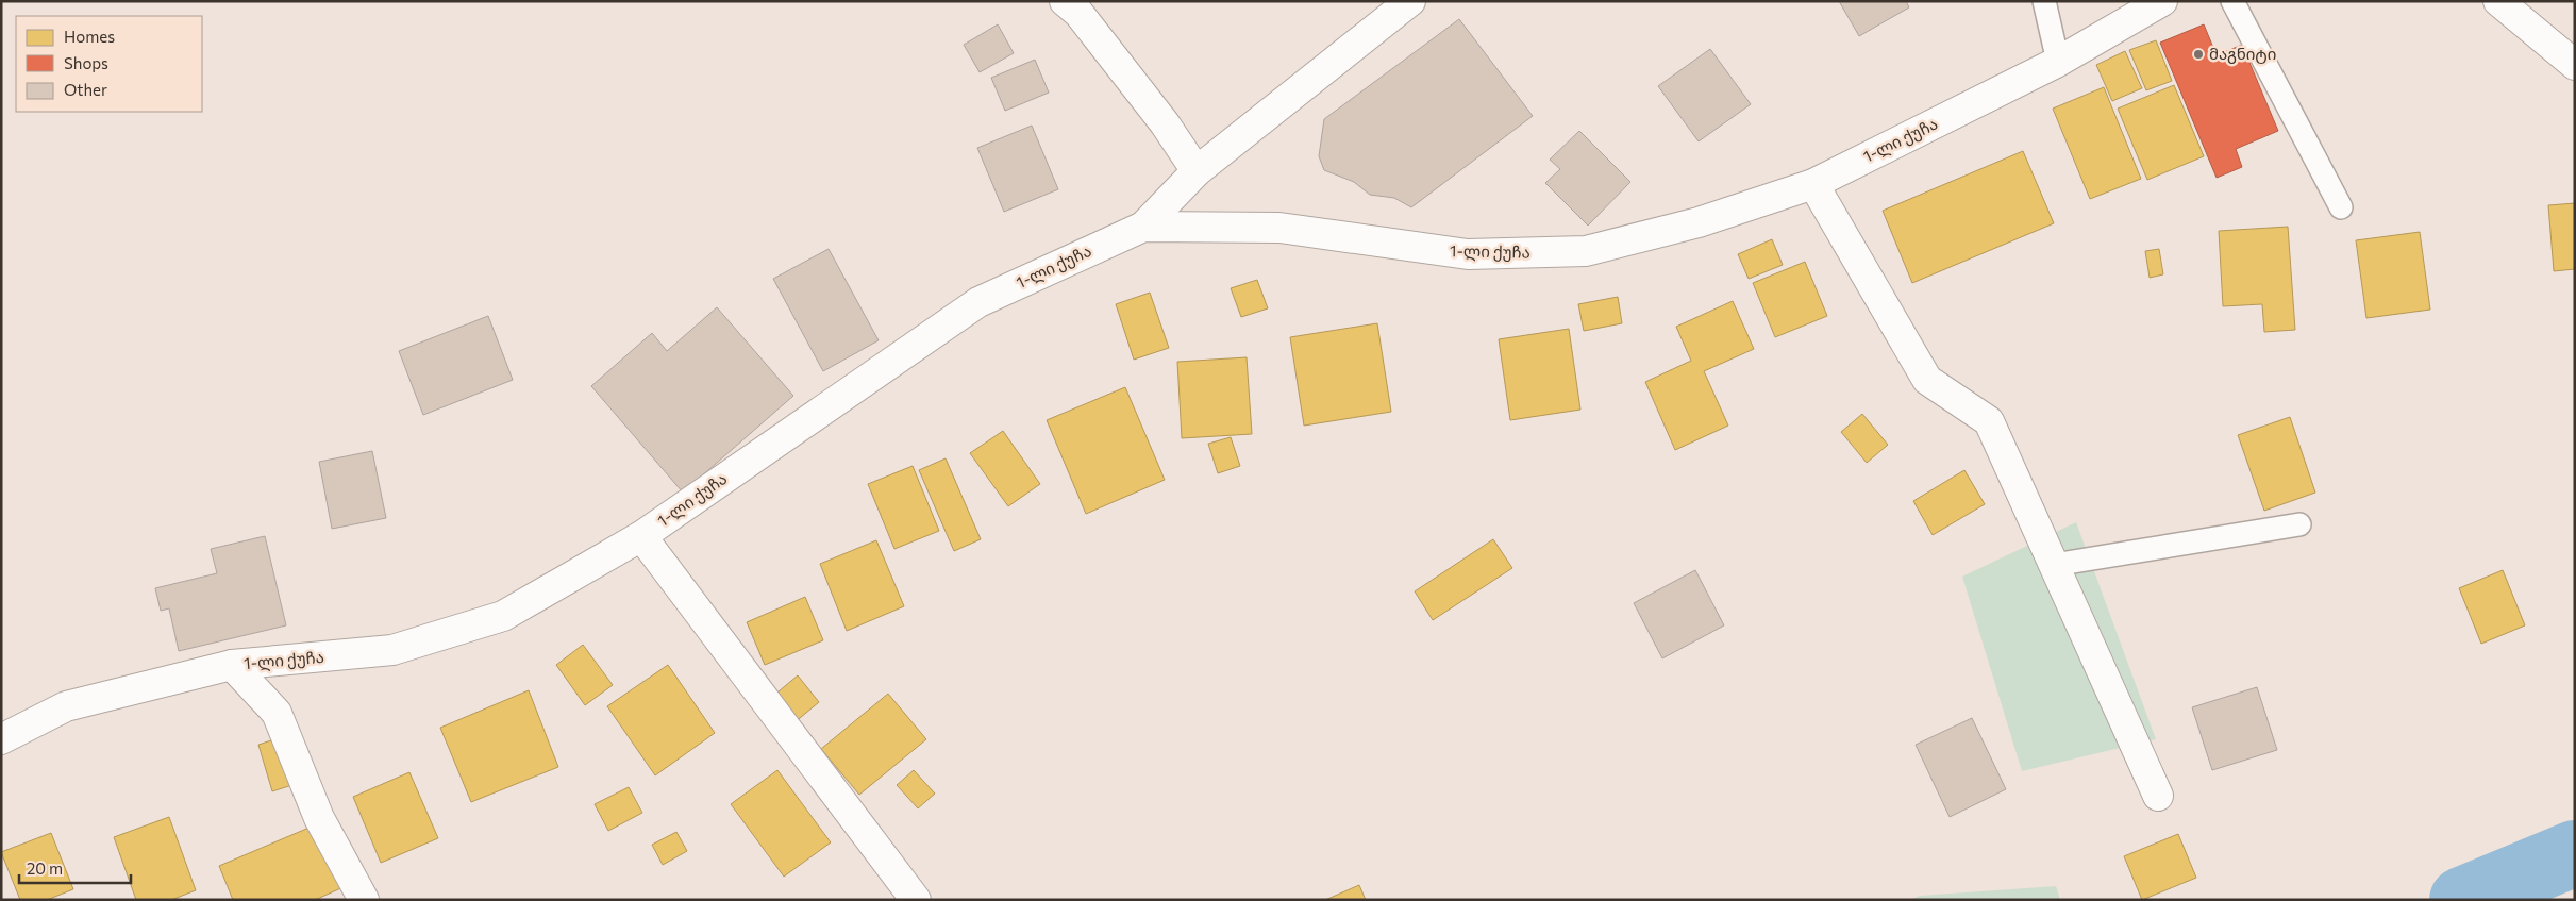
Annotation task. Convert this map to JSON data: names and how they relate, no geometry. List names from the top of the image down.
{
  "streets": {
    "street": ["1-ლი ქუჩა"]
  },
  "places": ["მაგნიტი"],
  "legend": ["Homes", "Shops", "Other"],
  "scale_bar": "20 m"
}
